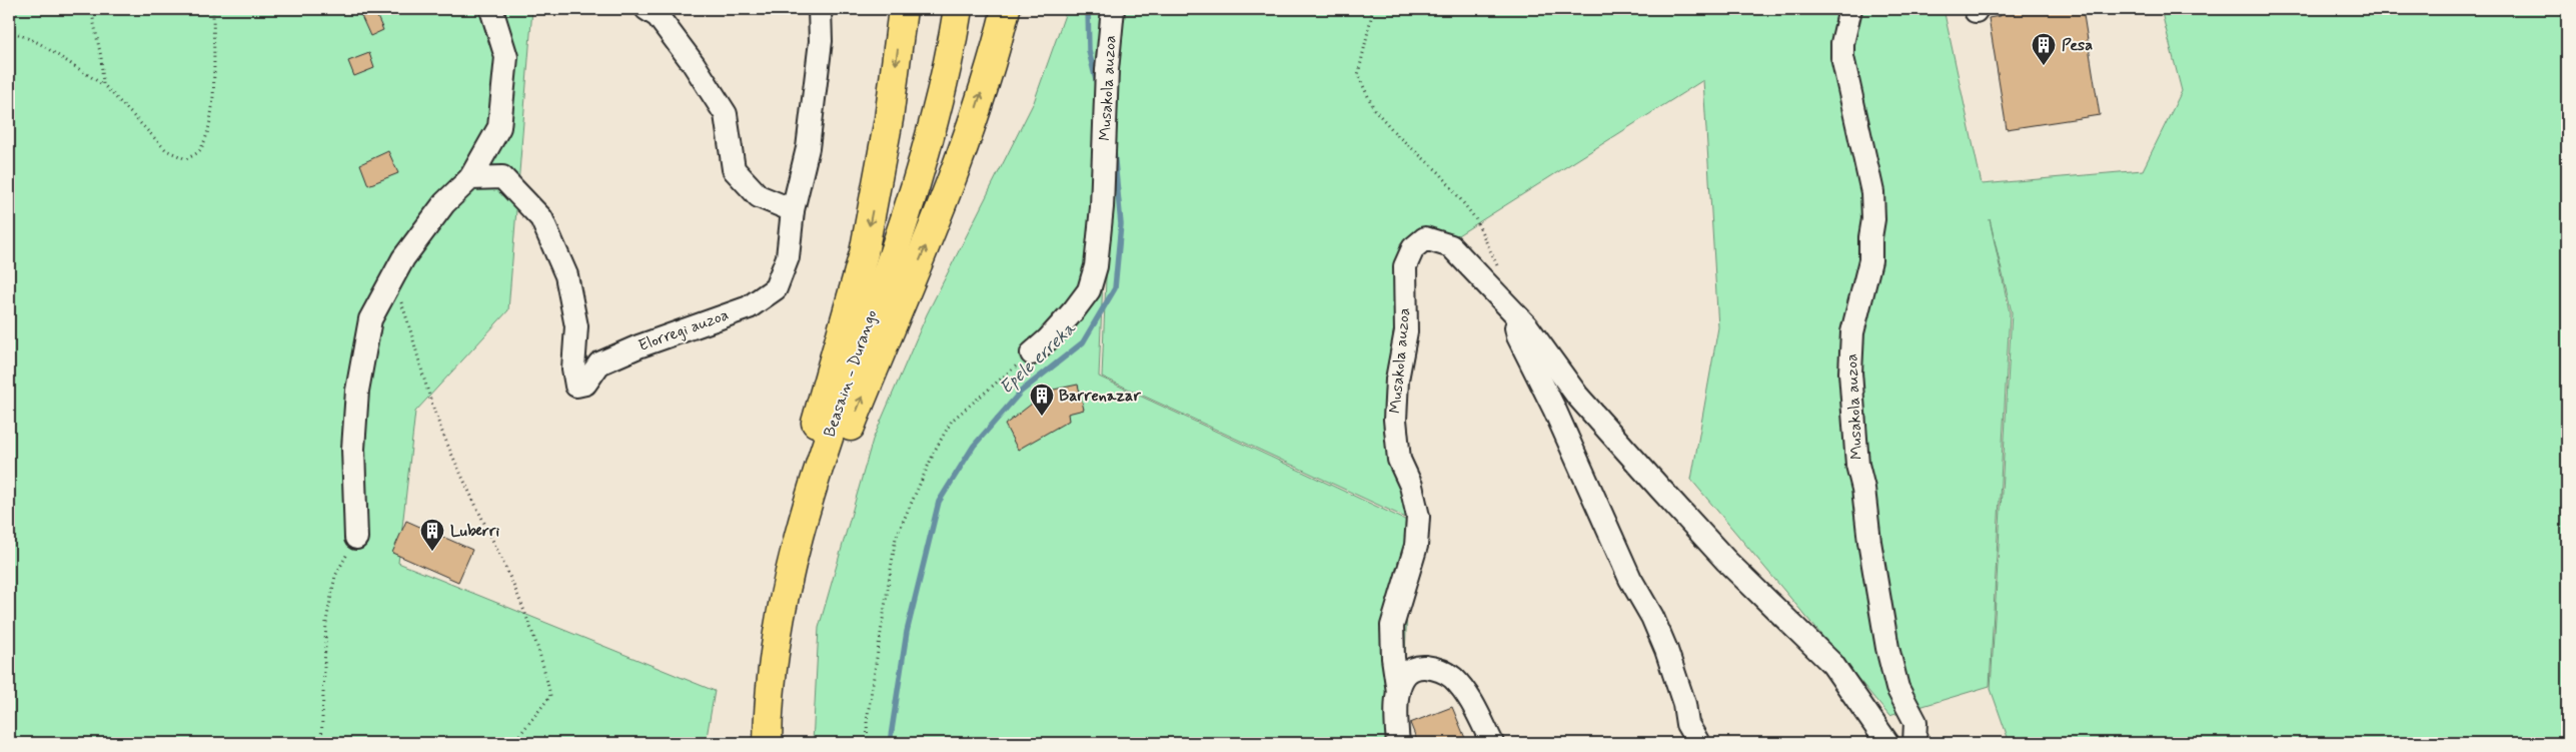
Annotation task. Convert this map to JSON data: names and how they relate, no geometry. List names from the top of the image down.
{
  "streets": {
    "highway": ["Beasain - Durango"],
    "street": ["Musakola auzoa", "Elorregi auzoa"]
  },
  "water": ["Epele erreka"],
  "places": {
    "building": ["Pesa", "Barrenazar", "Luberri"]
  }
}
